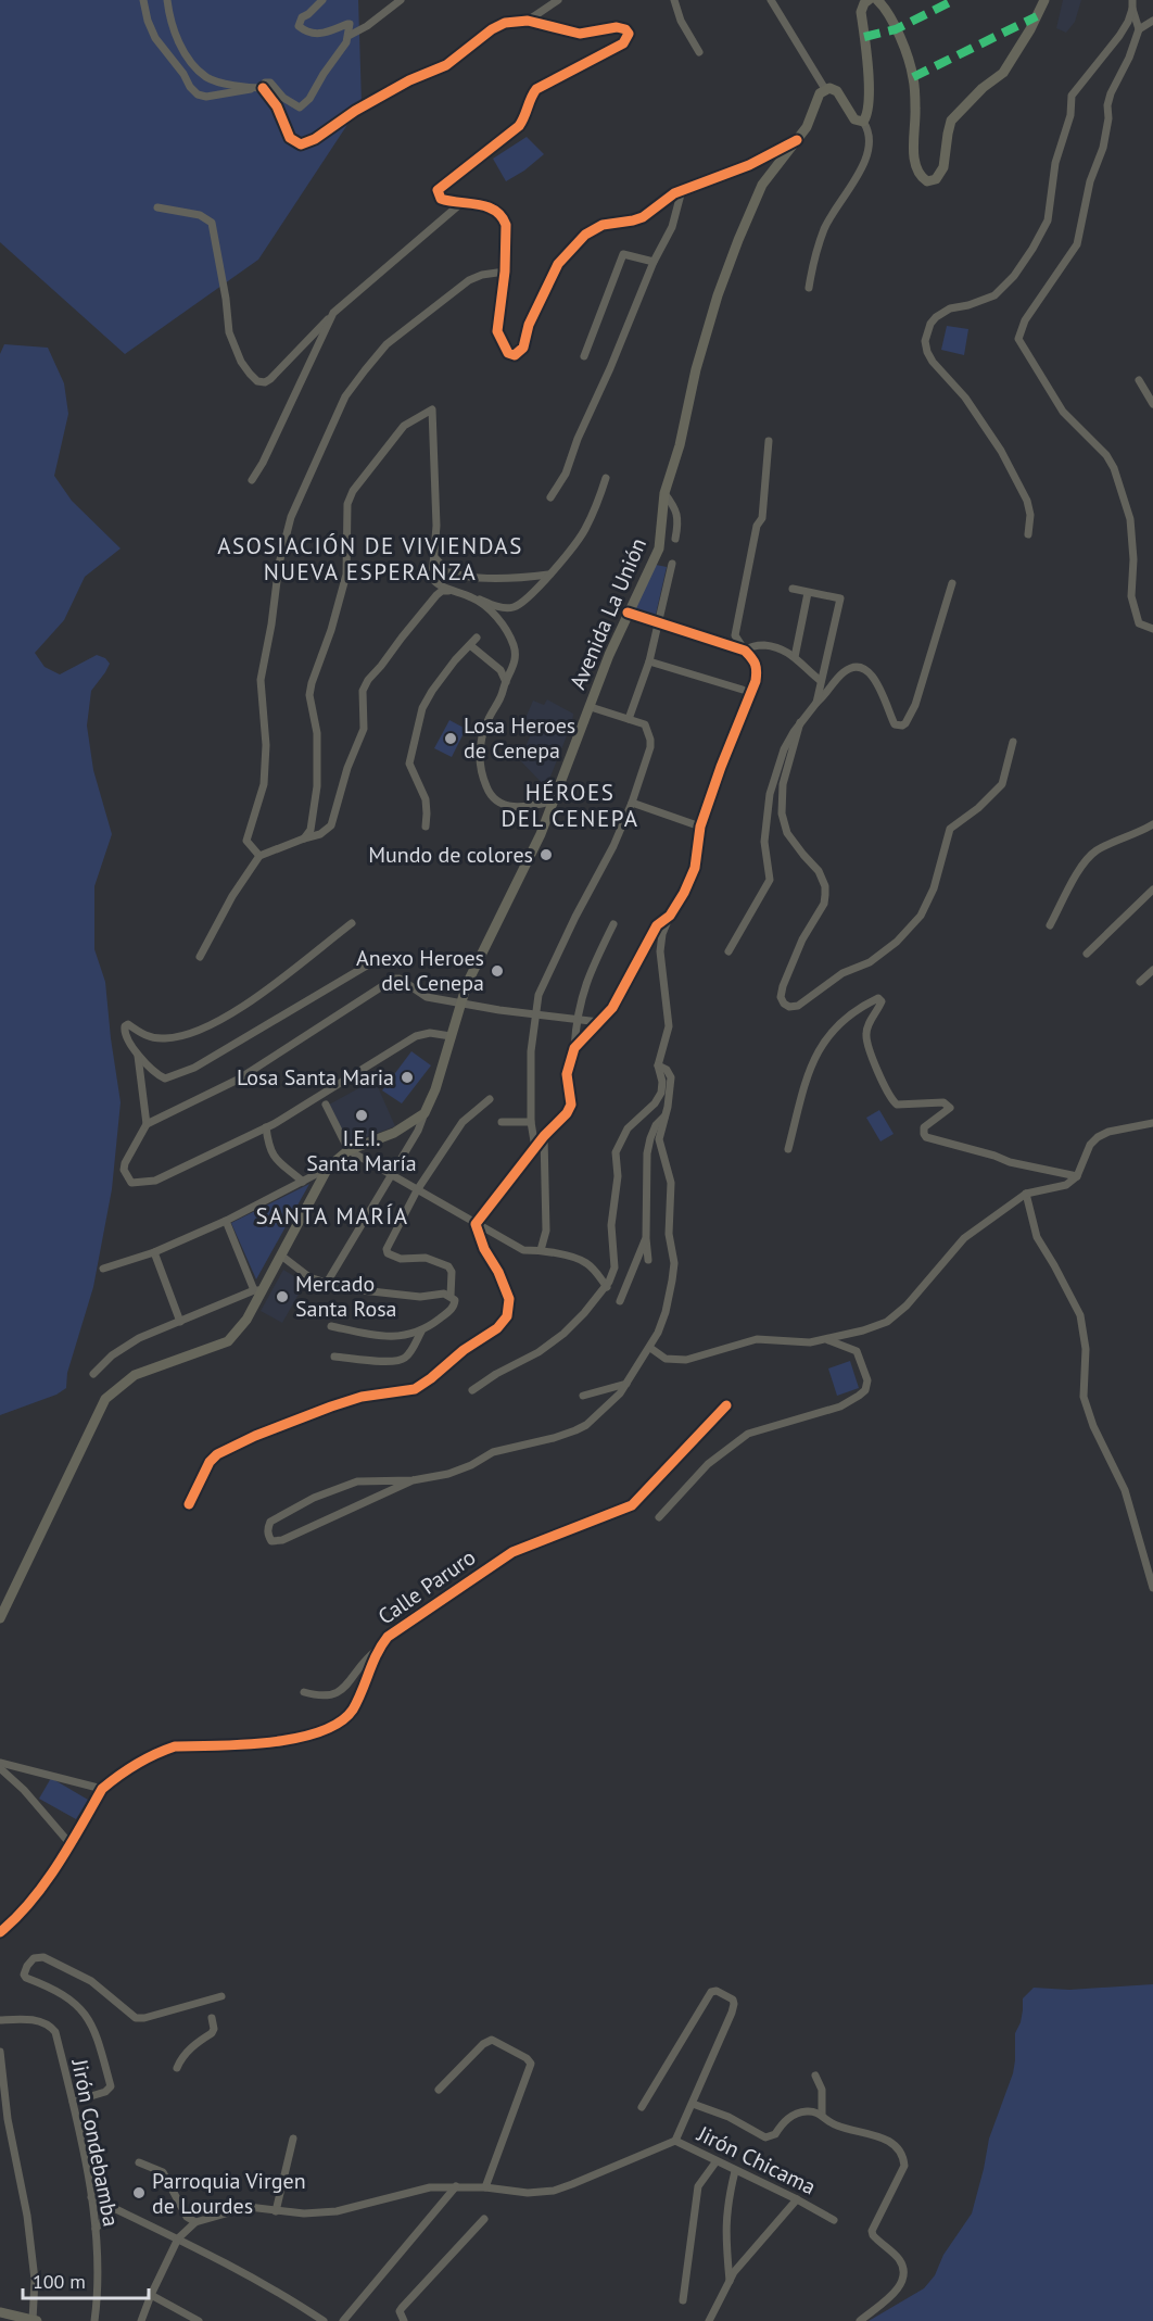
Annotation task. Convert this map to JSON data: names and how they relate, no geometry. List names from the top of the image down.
{
  "streets": {
    "main road": ["Avenida La Unión"],
    "street": ["Calle Paruro", "Jirón Condebamba", "Jirón Chicama"]
  },
  "districts": ["ASOSIACIÓN DE VIVIENDAS NUEVA ESPERANZA", "HÉROES DEL CENEPA", "SANTA MARÍA"],
  "places": [
    "Losa Heroes de Cenepa",
    "Mundo de colores",
    "Anexo Heroes del Cenepa",
    "Losa Santa Maria",
    "I.E.I. Santa María",
    "Mercado Santa Rosa",
    "Parroquia Virgen de Lourdes"
  ],
  "scale_bar": "100 m"
}
